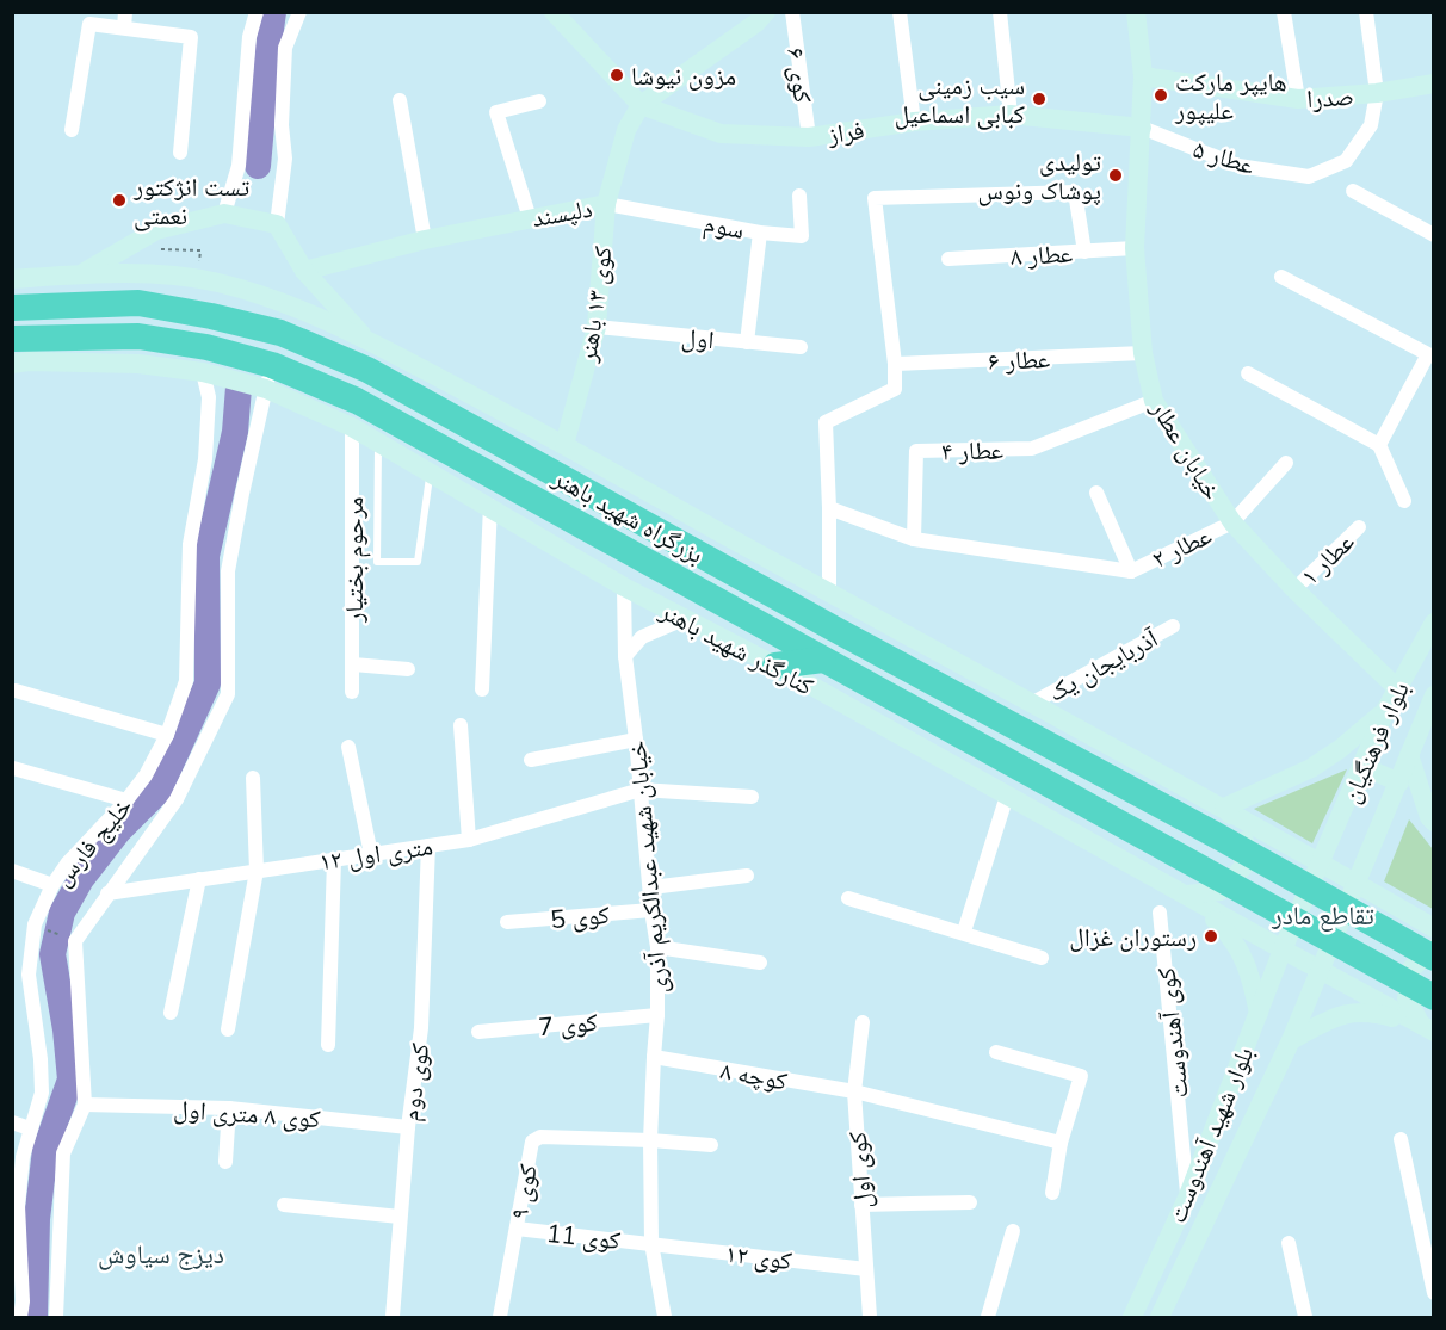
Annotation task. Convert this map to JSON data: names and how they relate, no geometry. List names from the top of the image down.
{
  "streets": {
    "highway": ["بزرگراه شهید باهنر"],
    "main road": [
      "صدرا",
      "فراز",
      "دلپسند",
      "کوی ۱۳ باهنر",
      "خیابان عطار",
      "کنارگذر شهید باهنر",
      "بلوار فرهنگیان",
      "بلوار شهید آهندوست"
    ],
    "street": [
      "کوی ۶",
      "عطار ۵",
      "سوم",
      "عطار ۸",
      "اول",
      "عطار ۶",
      "عطار ۴",
      "عطار ۲",
      "عطار ۱",
      "مرحوم بختیار",
      "آذربایجان یک",
      "خلیج فارس",
      "۱۲ متری اول",
      "خیابان شهید عبدالکریم آذری",
      "کوی 5",
      "کوی 7",
      "کوی آهندوست",
      "کوچه ۸",
      "کوی دوم",
      "کوی ۸ متری اول",
      "کوی اول",
      "کوی ۹",
      "کوی 11",
      "کوی ۱۲"
    ]
  },
  "crossings": [
    ["کوی ۶", "فراز"],
    ["صدرا", "عطار ۵"],
    ["صدرا", "خیابان عطار"],
    ["فراز", "عطار ۵"],
    ["فراز", "دلپسند"],
    ["فراز", "خیابان عطار"],
    ["عطار ۵", "خیابان عطار"],
    ["دلپسند", "سوم"],
    ["دلپسند", "کوی ۱۳ باهنر"],
    ["سوم", "کوی ۱۳ باهنر"],
    ["عطار ۸", "خیابان عطار"],
    ["کوی ۱۳ باهنر", "اول"],
    ["عطار ۶", "خیابان عطار"],
    ["عطار ۴", "خیابان عطار"],
    ["خیابان عطار", "عطار ۲"],
    ["خیابان عطار", "عطار ۱"],
    ["خیابان عطار", "بلوار فرهنگیان"],
    ["بزرگراه شهید باهنر", "کنارگذر شهید باهنر"],
    ["بزرگراه شهید باهنر", "خلیج فارس"],
    ["مرحوم بختیار", "کنارگذر شهید باهنر"],
    ["کنارگذر شهید باهنر", "بلوار فرهنگیان"],
    ["کنارگذر شهید باهنر", "خلیج فارس"],
    ["کنارگذر شهید باهنر", "خیابان شهید عبدالکریم آذری"],
    ["کنارگذر شهید باهنر", "بلوار شهید آهندوست"],
    ["بلوار فرهنگیان", "بلوار شهید آهندوست"],
    ["خلیج فارس", "۱۲ متری اول"],
    ["۱۲ متری اول", "خیابان شهید عبدالکریم آذری"],
    ["۱۲ متری اول", "کوی دوم"],
    ["خیابان شهید عبدالکریم آذری", "کوی 5"],
    ["خیابان شهید عبدالکریم آذری", "کوی 7"],
    ["خیابان شهید عبدالکریم آذری", "کوچه ۸"],
    ["خیابان شهید عبدالکریم آذری", "کوی ۹"],
    ["خیابان شهید عبدالکریم آذری", "کوی 11"],
    ["خیابان شهید عبدالکریم آذری", "کوی ۱۲"],
    ["کوی آهندوست", "بلوار شهید آهندوست"],
    ["کوچه ۸", "کوی اول"],
    ["کوی دوم", "کوی ۸ متری اول"],
    ["کوی اول", "کوی ۱۲"],
    ["کوی ۹", "کوی 11"],
    ["کوی 11", "کوی ۱۲"]
  ],
  "districts": ["تقاطع مادر", "دیزج سیاوش"],
  "places": [
    "مزون نیوشا",
    "هایپر مارکت علیپور",
    "سیب زمینی کبابی اسماعیل",
    "تولیدی پوشاک ونوس",
    "تست انژکتور نعمتی",
    "رستوران غزال"
  ]
}
